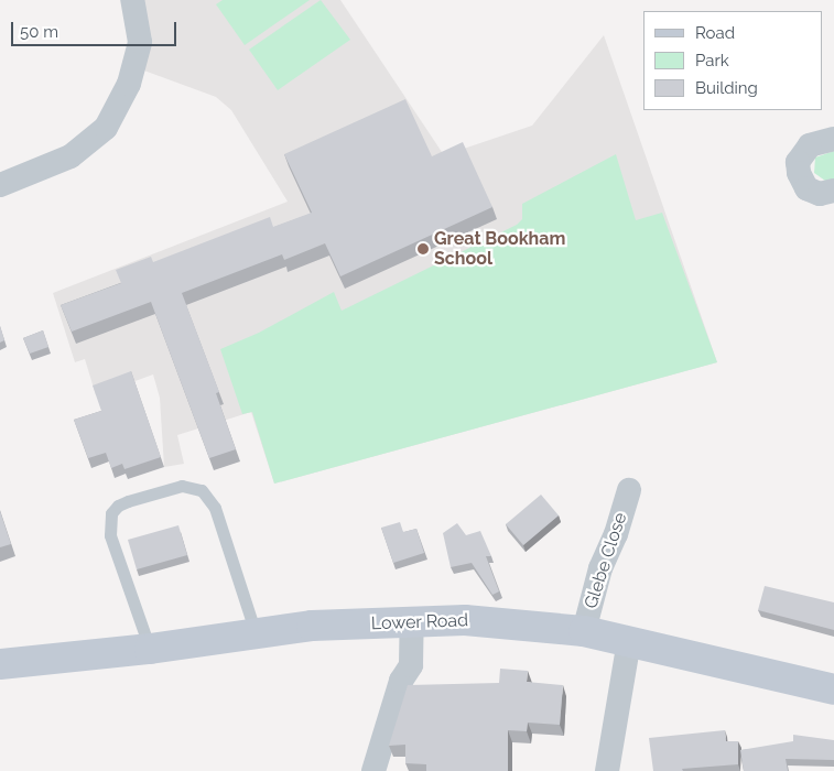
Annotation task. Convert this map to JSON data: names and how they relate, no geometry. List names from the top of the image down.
{
  "streets": {
    "street": ["Glebe Close", "Lower Road"]
  },
  "crossings": [
    ["Glebe Close", "Lower Road"]
  ],
  "places": ["Great Bookham School"],
  "legend": ["Road", "Park", "Building"],
  "scale_bar": "50 m"
}
